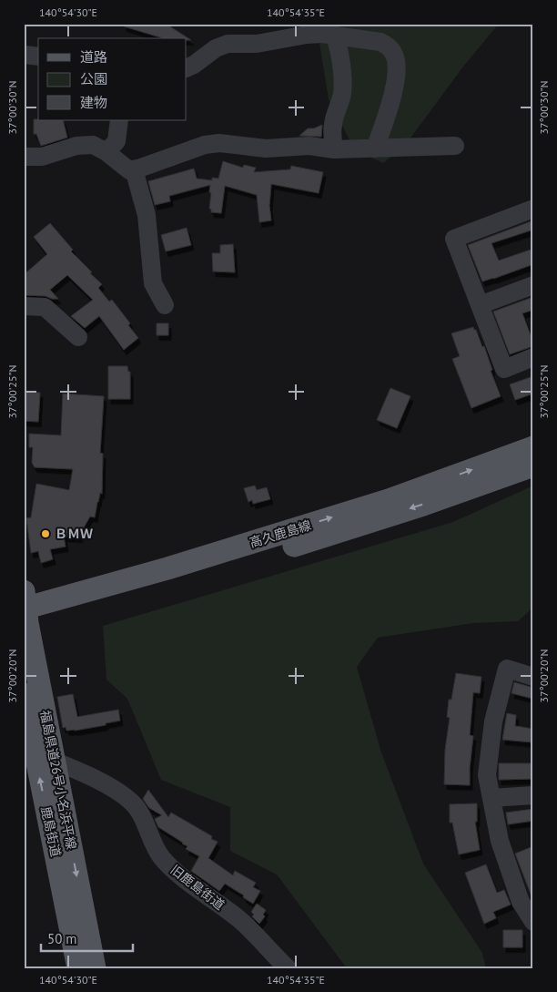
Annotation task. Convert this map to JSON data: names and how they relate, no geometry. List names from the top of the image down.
{
  "streets": {
    "main road": ["高久鹿島線", "福島県道26号小名浜平線", "鹿島街道"],
    "street": ["旧鹿島街道"]
  },
  "crossings": [
    ["高久鹿島線", "福島県道26号小名浜平線"],
    ["福島県道26号小名浜平線", "鹿島街道"],
    ["福島県道26号小名浜平線", "旧鹿島街道"],
    ["鹿島街道", "旧鹿島街道"]
  ],
  "one_way": ["福島県道26号小名浜平線", "鹿島街道"],
  "places": ["ＢＭＷ"],
  "legend": ["道路", "公園", "建物"],
  "scale_bar": "50 m",
  "coordinates": [
    "140°54'30\"E",
    "140°54'35\"E",
    "37°00'30\"N",
    "37°00'25\"N",
    "37°00'20\"N"
  ]
}
